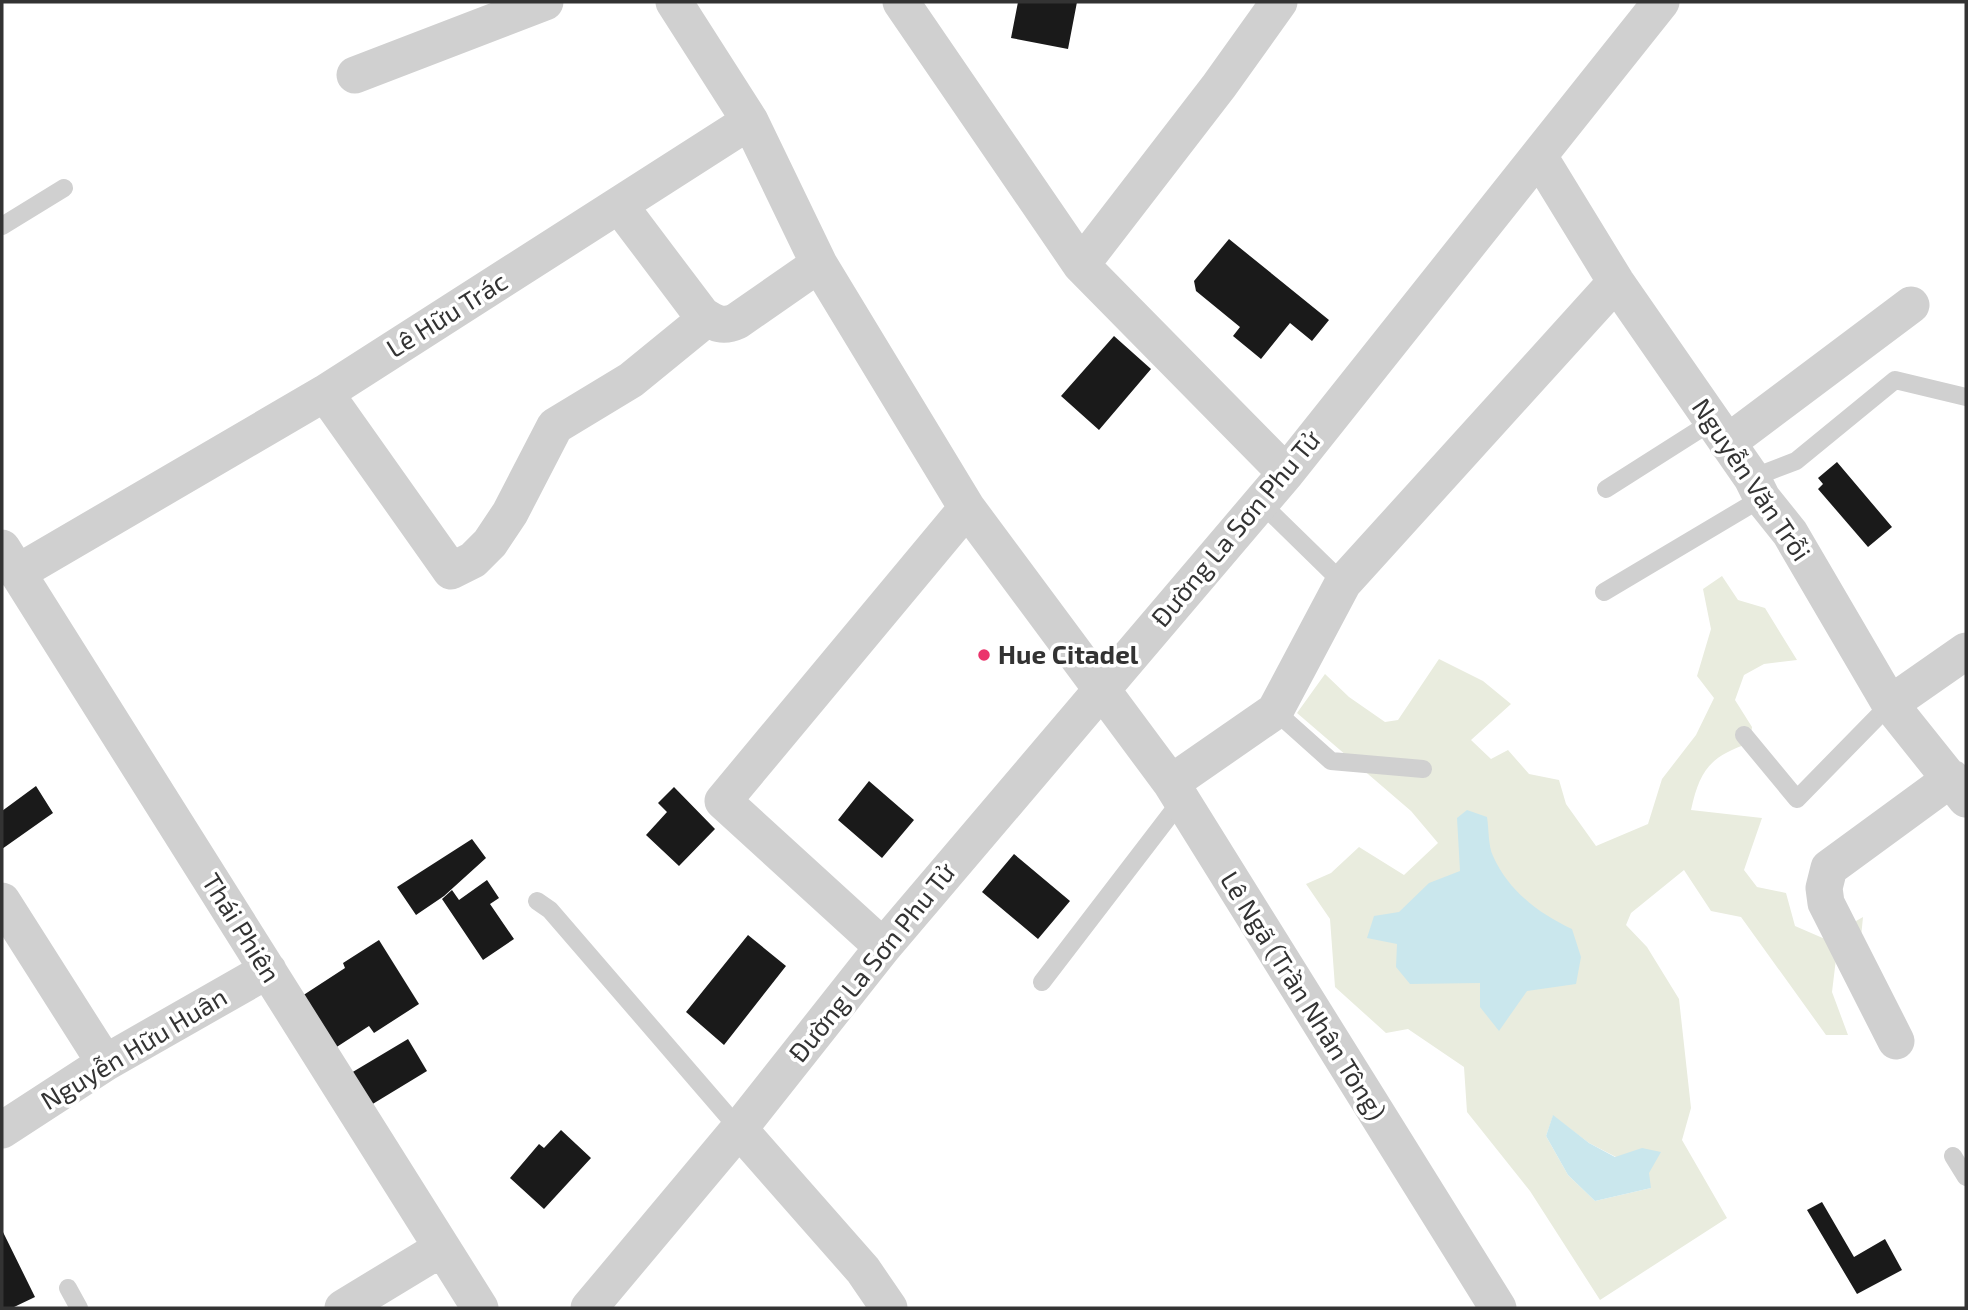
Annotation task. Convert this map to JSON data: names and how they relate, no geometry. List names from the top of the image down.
{
  "streets": {
    "street": [
      "Lê Hữu Trác",
      "Nguyễn Văn Trỗi",
      "Đường La Sơn Phu Tử",
      "Thái Phiên",
      "Lê Ngã (Trần Nhân Tông)",
      "Nguyễn Hữu Huân"
    ]
  },
  "crossings": [
    ["Lê Hữu Trác", "Thái Phiên"],
    ["Lê Hữu Trác", "Lê Ngã (Trần Nhân Tông)"],
    ["Nguyễn Văn Trỗi", "Đường La Sơn Phu Tử"],
    ["Đường La Sơn Phu Tử", "Lê Ngã (Trần Nhân Tông)"],
    ["Thái Phiên", "Nguyễn Hữu Huân"]
  ],
  "places": ["Hue Citadel"]
}
